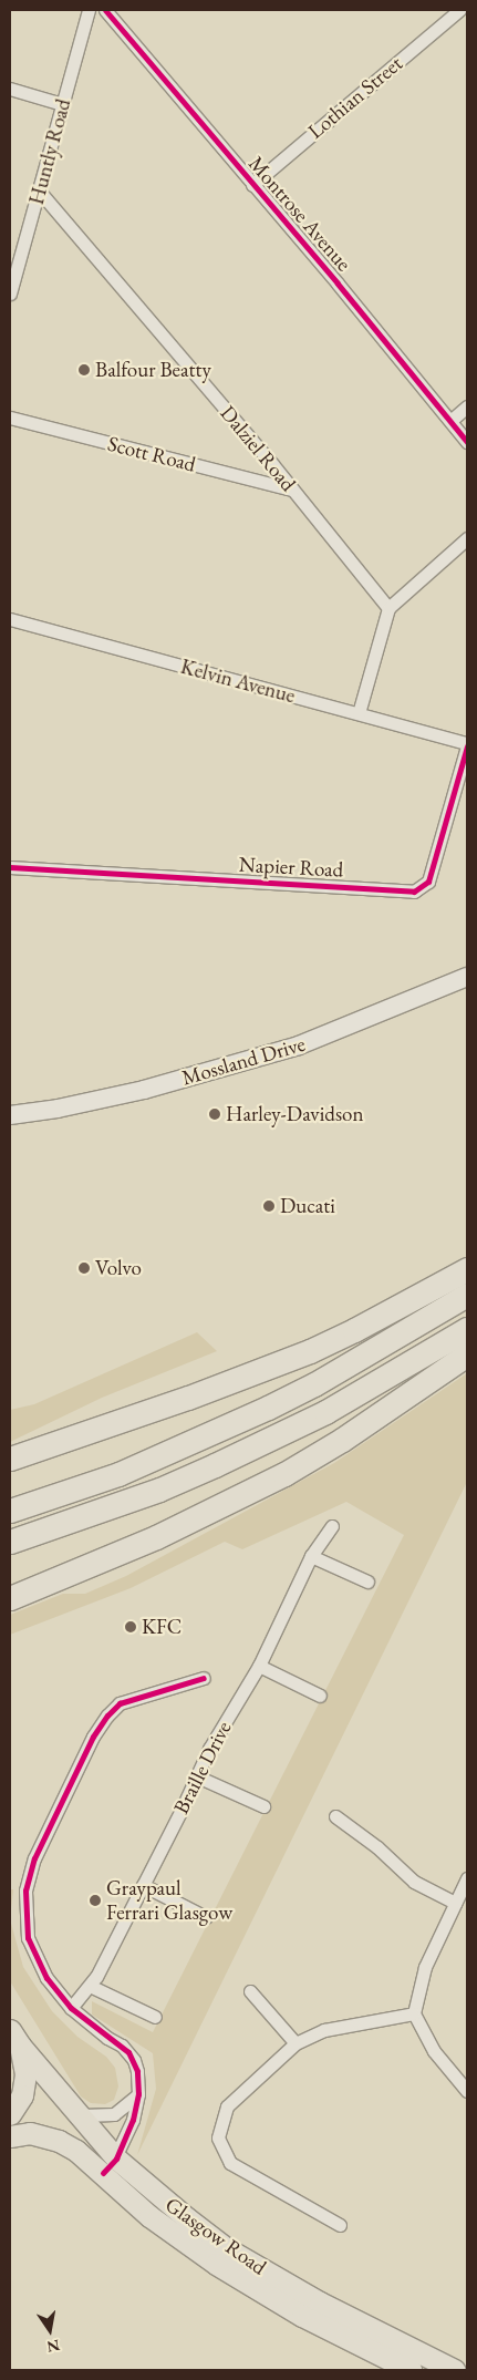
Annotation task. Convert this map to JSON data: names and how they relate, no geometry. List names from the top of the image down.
{
  "streets": {
    "main road": ["Glasgow Road"],
    "street": [
      "Lothian Street",
      "Huntly Road",
      "Montrose Avenue",
      "Dalziel Road",
      "Scott Road",
      "Kelvin Avenue",
      "Napier Road",
      "Mossland Drive",
      "Braille Drive"
    ]
  },
  "crossings": [
    ["Lothian Street", "Montrose Avenue"],
    ["Huntly Road", "Dalziel Road"],
    ["Dalziel Road", "Scott Road"],
    ["Kelvin Avenue", "Napier Road"]
  ],
  "places": [
    "Balfour Beatty",
    "Harley-Davidson",
    "Ducati",
    "Volvo",
    "KFC",
    "Graypaul Ferrari Glasgow"
  ],
  "north": "bottom"
}
